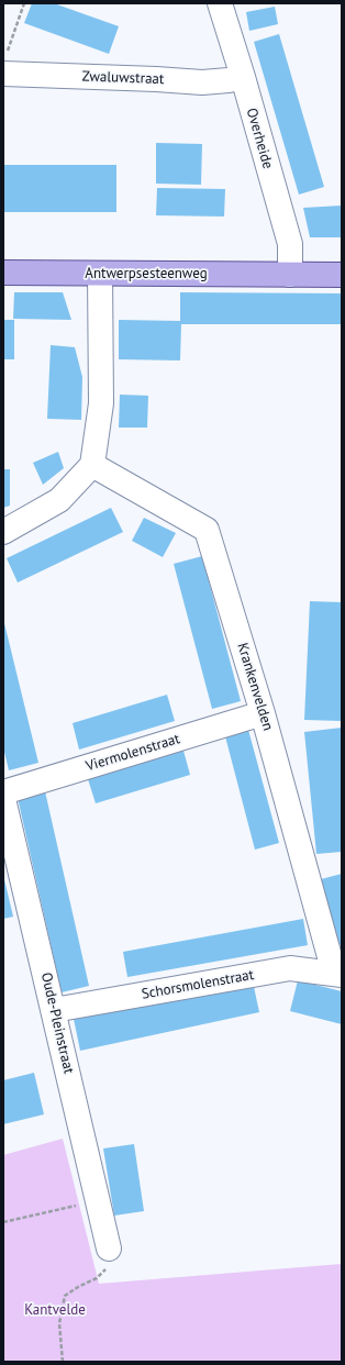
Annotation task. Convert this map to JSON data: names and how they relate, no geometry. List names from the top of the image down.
{
  "streets": {
    "main road": ["Antwerpsesteenweg"],
    "street": [
      "Zwaluwstraat",
      "Overheide",
      "Krankenvelden",
      "Viermolenstraat",
      "Schorsmolenstraat",
      "Oude-Pleinstraat"
    ]
  },
  "crossings": [
    ["Zwaluwstraat", "Overheide"],
    ["Overheide", "Antwerpsesteenweg"],
    ["Krankenvelden", "Viermolenstraat"],
    ["Krankenvelden", "Schorsmolenstraat"],
    ["Schorsmolenstraat", "Oude-Pleinstraat"]
  ],
  "parks": ["Kantvelde"]
}
